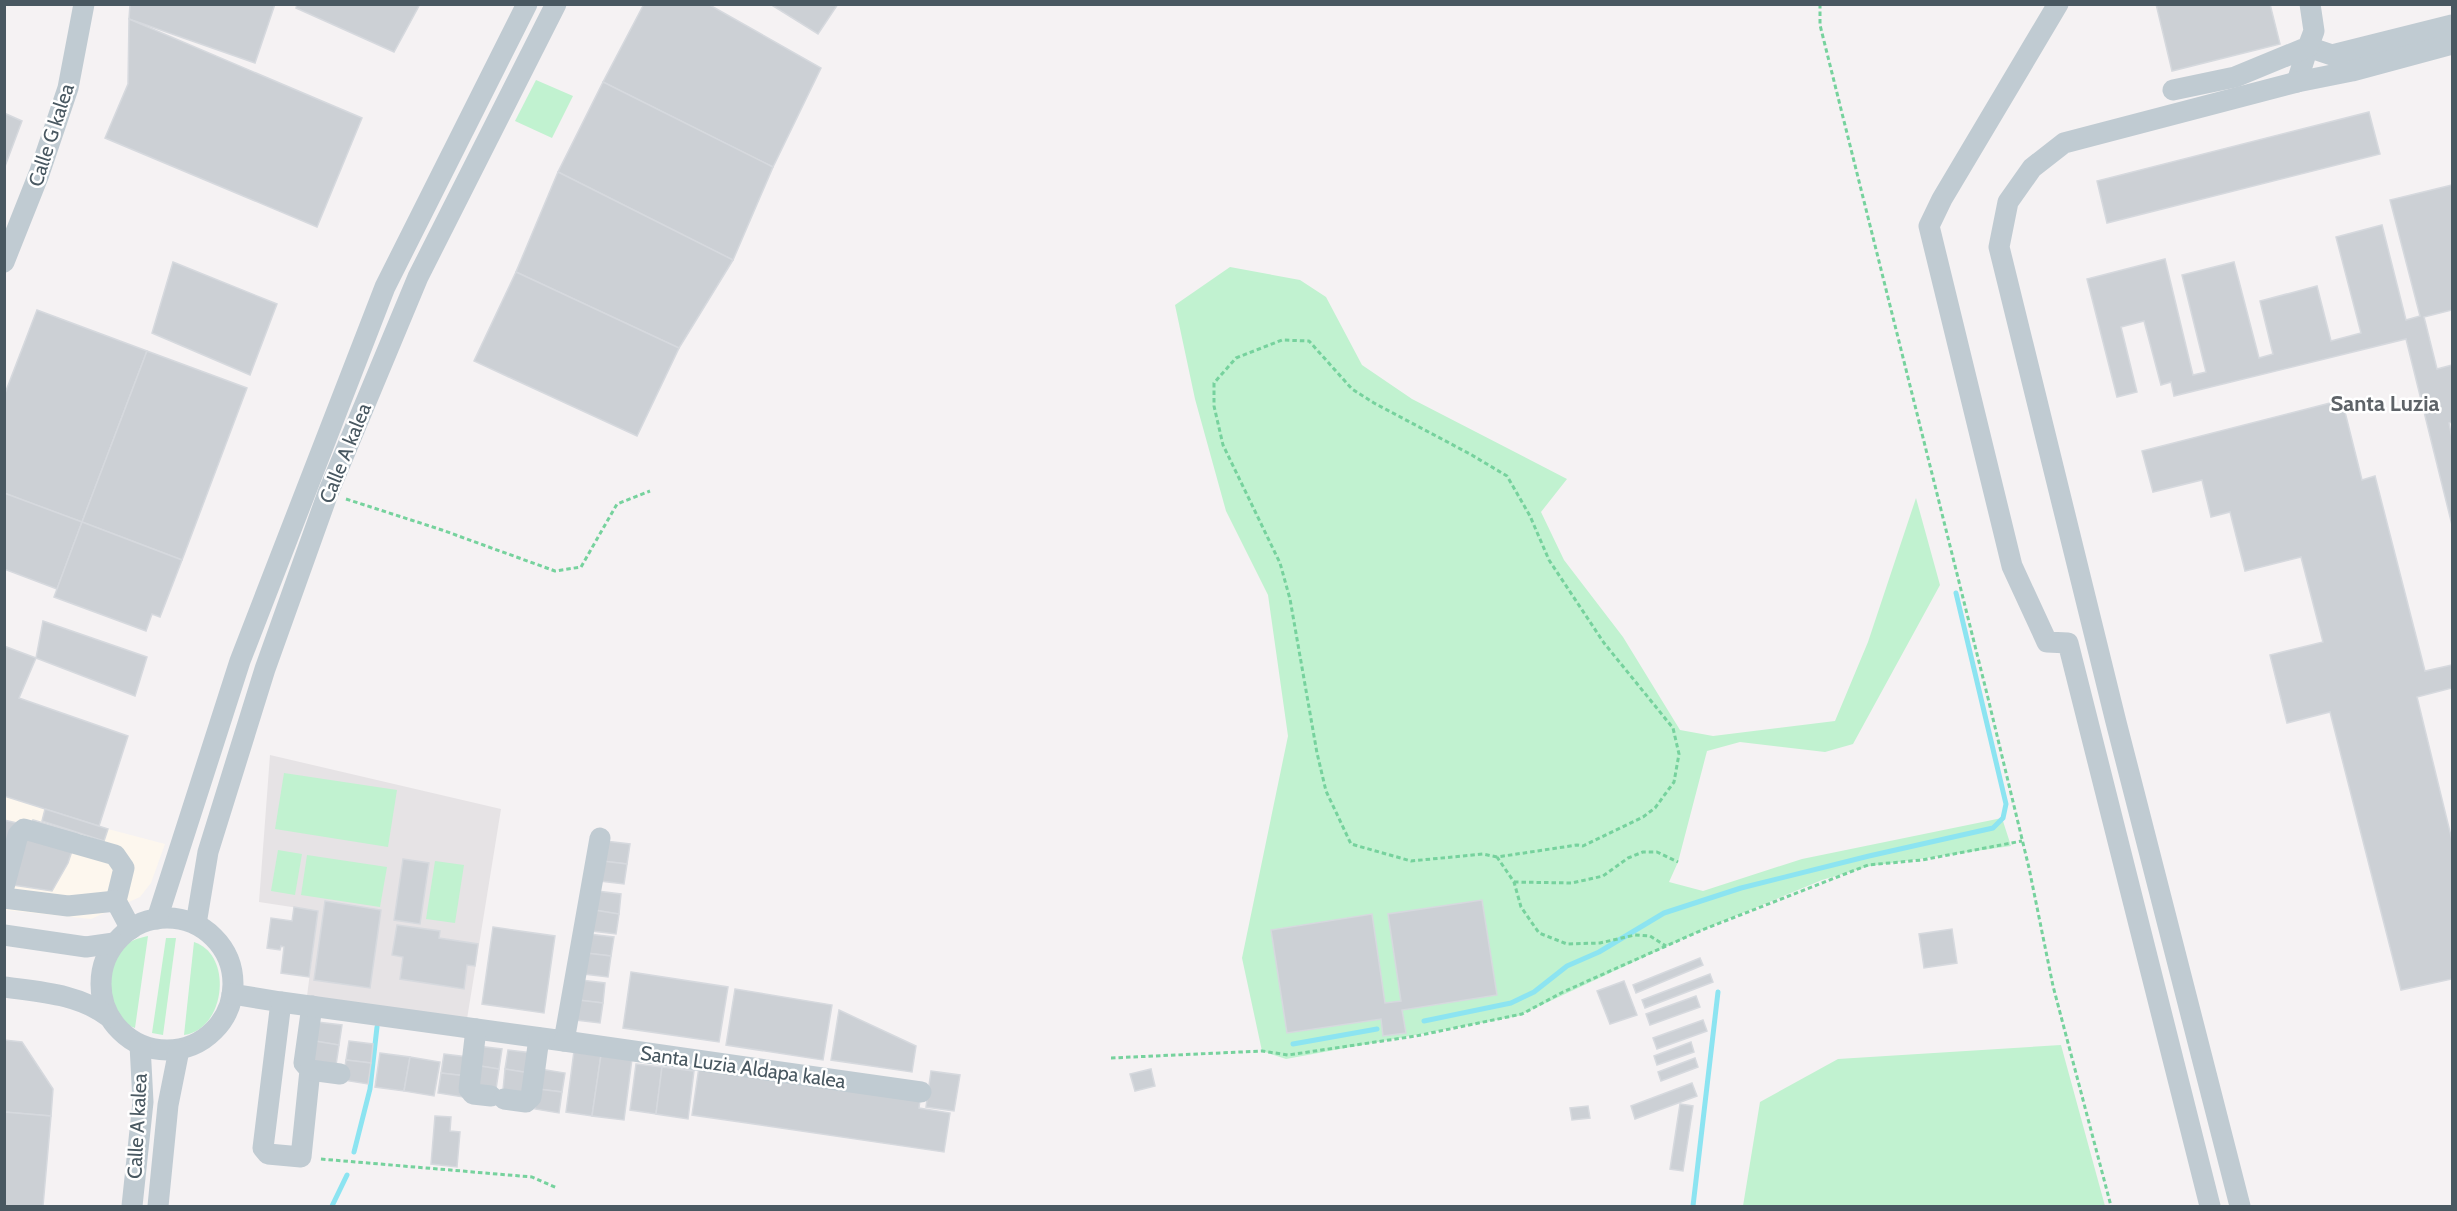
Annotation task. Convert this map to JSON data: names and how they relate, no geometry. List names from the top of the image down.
{
  "streets": {
    "street": ["Calle G kalea", "Calle A kalea", "Santa Luzia Aldapa kalea"]
  },
  "crossings": [
    ["Calle A kalea", "Santa Luzia Aldapa kalea"]
  ],
  "districts": ["Santa Luzia"]
}
